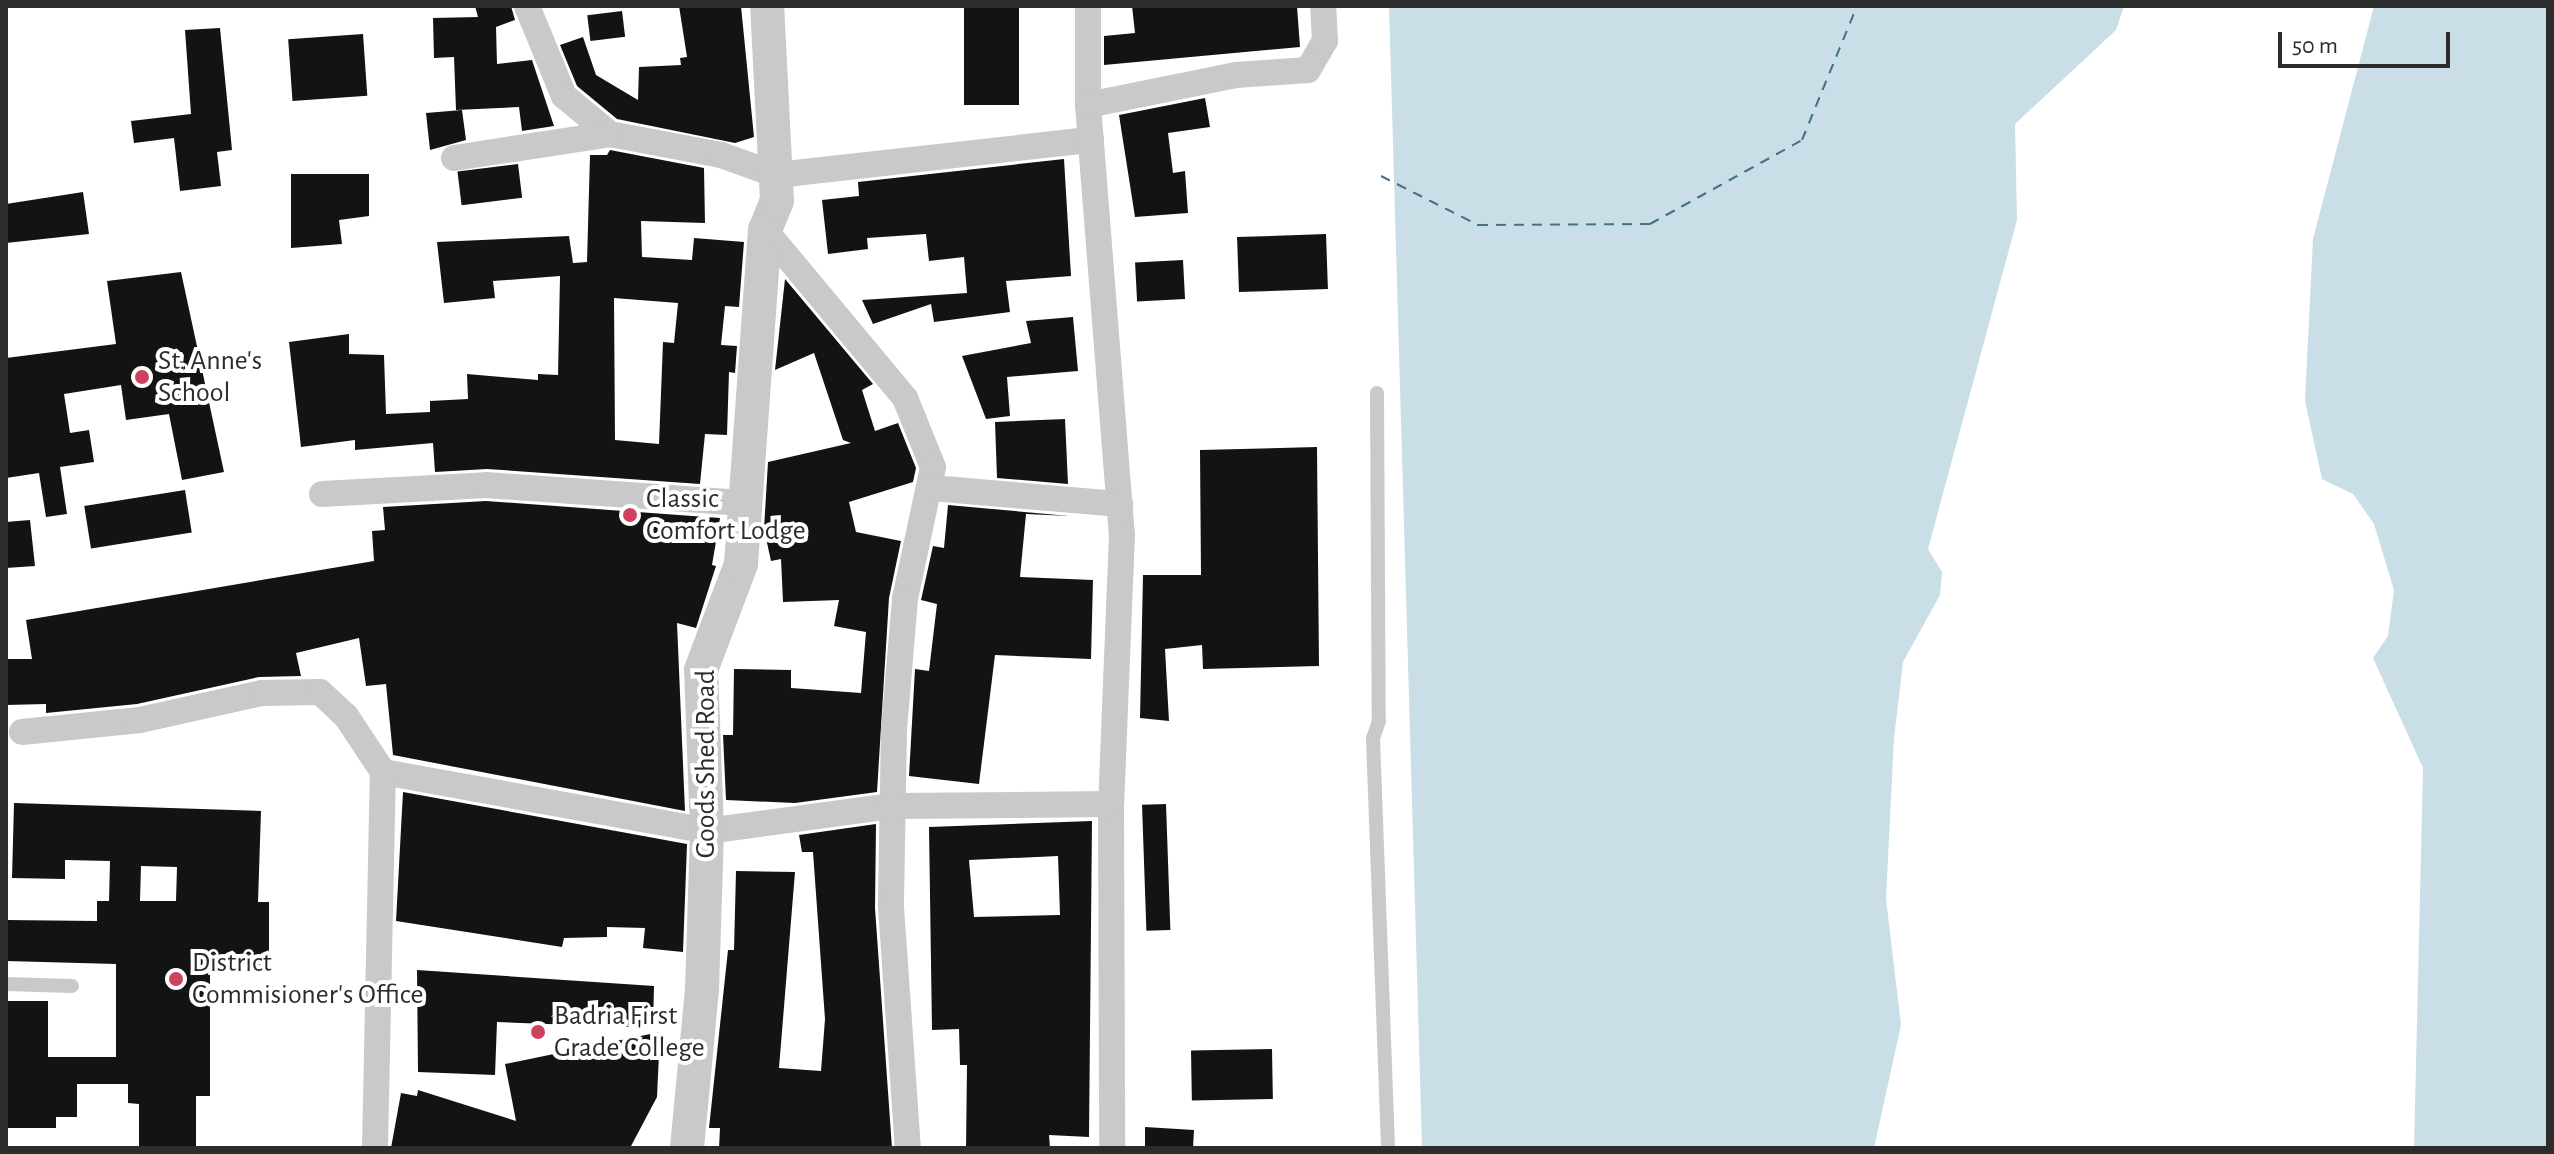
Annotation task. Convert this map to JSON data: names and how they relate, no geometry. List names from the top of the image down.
{
  "streets": {
    "street": ["Goods Shed Road"]
  },
  "places": [
    "St. Anne's School",
    "Classic Comfort Lodge",
    "District Commisioner's Office",
    "Badria First Grade College"
  ],
  "scale_bar": "50 m"
}
